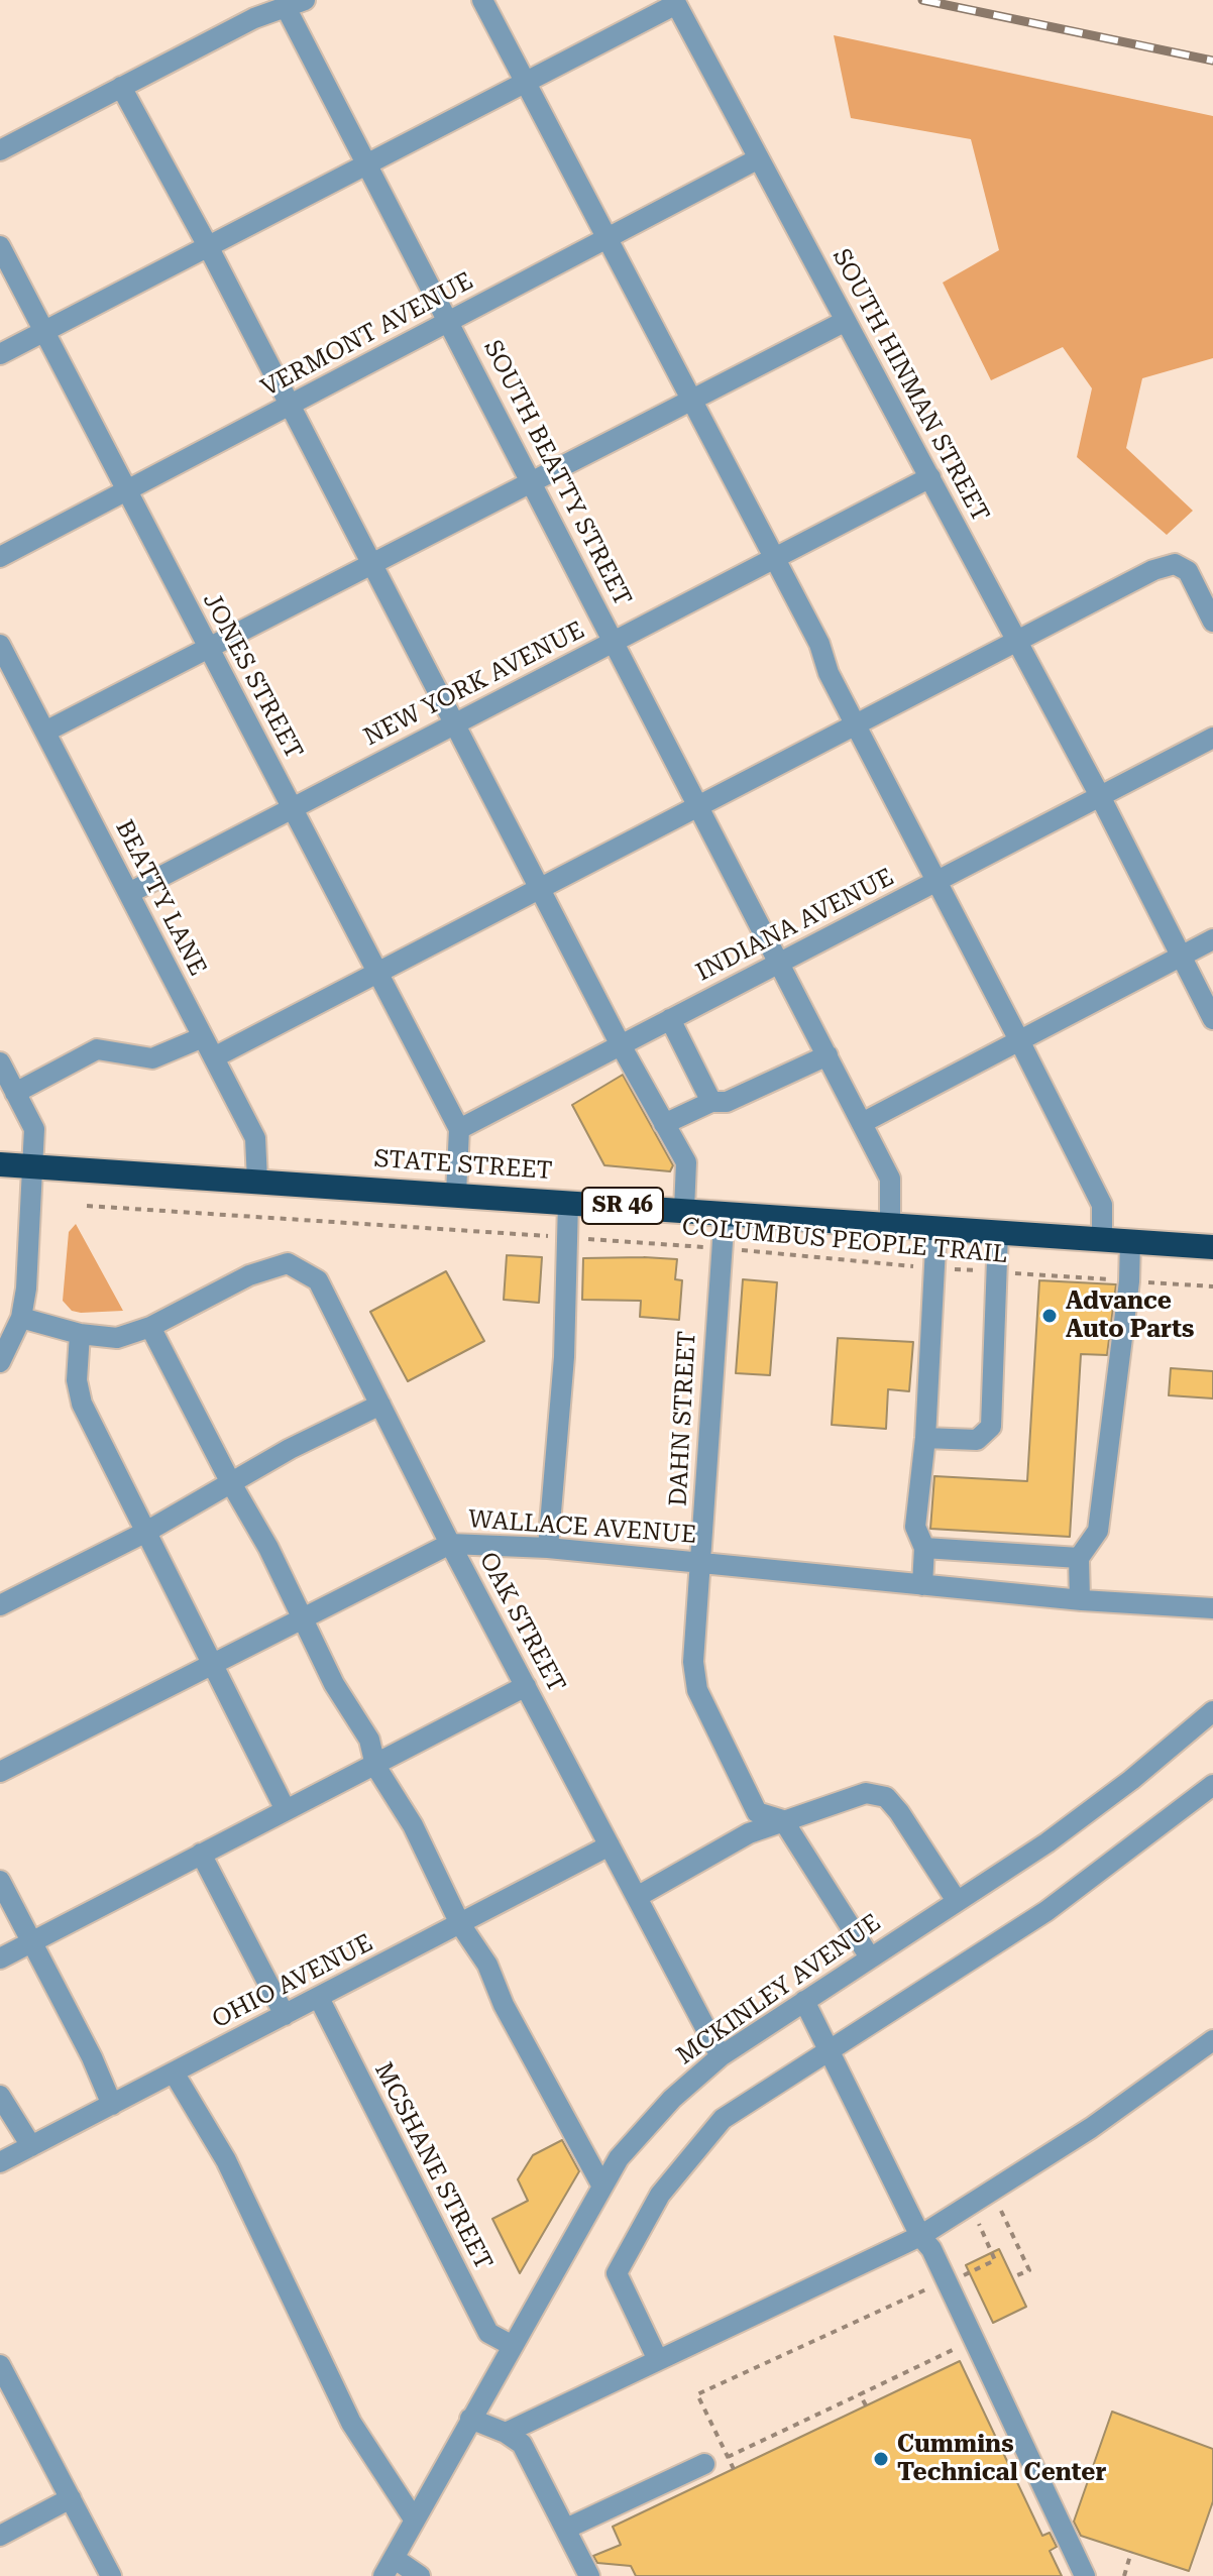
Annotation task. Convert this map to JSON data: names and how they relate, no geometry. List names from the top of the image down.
{
  "streets": {
    "highway": ["STATE STREET", "SR 46"],
    "street": [
      "VERMONT AVENUE",
      "SOUTH HINMAN STREET",
      "SOUTH BEATTY STREET",
      "JONES STREET",
      "NEW YORK AVENUE",
      "BEATTY LANE",
      "INDIANA AVENUE",
      "DAHN STREET",
      "WALLACE AVENUE",
      "OAK STREET",
      "OHIO AVENUE",
      "MCKINLEY AVENUE",
      "MCSHANE STREET"
    ],
    "path": ["COLUMBUS PEOPLE TRAIL"]
  },
  "crossings": [
    ["VERMONT AVENUE", "SOUTH HINMAN STREET"],
    ["VERMONT AVENUE", "SOUTH BEATTY STREET"],
    ["VERMONT AVENUE", "JONES STREET"],
    ["SOUTH HINMAN STREET", "NEW YORK AVENUE"],
    ["SOUTH HINMAN STREET", "INDIANA AVENUE"],
    ["SOUTH BEATTY STREET", "NEW YORK AVENUE"],
    ["SOUTH BEATTY STREET", "INDIANA AVENUE"],
    ["SOUTH BEATTY STREET", "STATE STREET"],
    ["JONES STREET", "NEW YORK AVENUE"],
    ["JONES STREET", "INDIANA AVENUE"],
    ["NEW YORK AVENUE", "BEATTY LANE"],
    ["BEATTY LANE", "STATE STREET"],
    ["STATE STREET", "DAHN STREET"],
    ["COLUMBUS PEOPLE TRAIL", "DAHN STREET"],
    ["DAHN STREET", "WALLACE AVENUE"],
    ["DAHN STREET", "MCKINLEY AVENUE"],
    ["WALLACE AVENUE", "OAK STREET"],
    ["OAK STREET", "OHIO AVENUE"],
    ["OAK STREET", "MCKINLEY AVENUE"],
    ["OHIO AVENUE", "MCSHANE STREET"],
    ["MCKINLEY AVENUE", "MCSHANE STREET"]
  ],
  "places": ["Advance Auto Parts", "Cummins Technical Center"]
}
